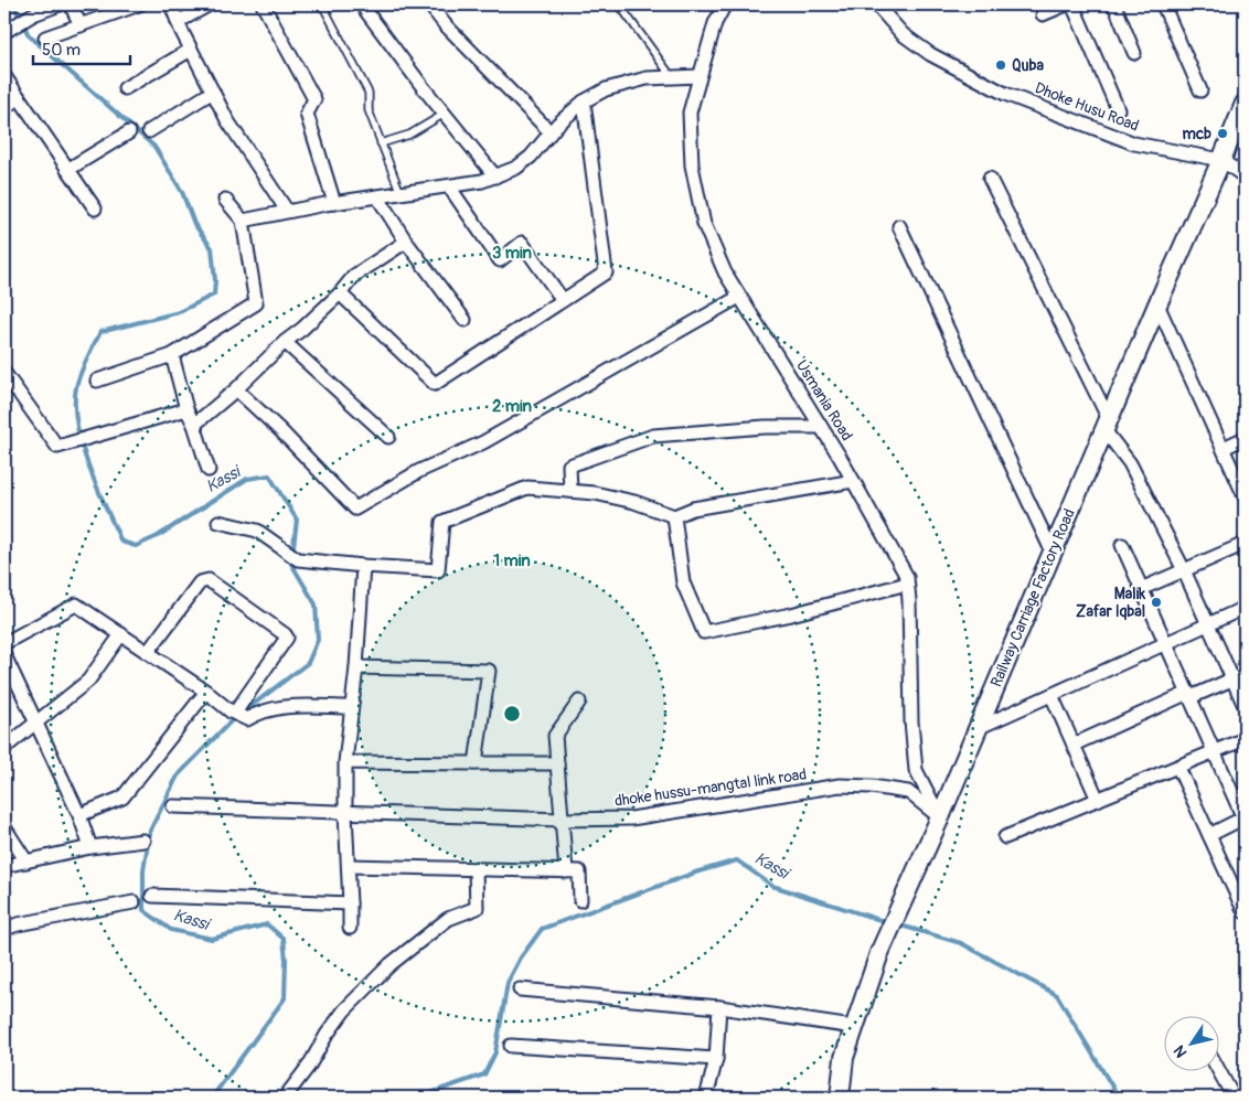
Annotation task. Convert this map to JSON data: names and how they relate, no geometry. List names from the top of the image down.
{
  "streets": {
    "main road": ["Railway Carriage Factory Road"],
    "street": ["Dhoke Husu Road", "Usmania Road", "dhoke hussu-mangtal link road"]
  },
  "crossings": [
    ["Dhoke Husu Road", "Railway Carriage Factory Road"],
    ["Usmania Road", "Railway Carriage Factory Road"],
    ["Usmania Road", "dhoke hussu-mangtal link road"],
    ["Railway Carriage Factory Road", "dhoke hussu-mangtal link road"]
  ],
  "water": ["Kassi"],
  "places": ["Quba", "mcb", "Malik Zafar Iqbal"],
  "scale_bar": "50 m",
  "north": "bottom left",
  "rings": ["3 min", "2 min", "1 min"]
}
